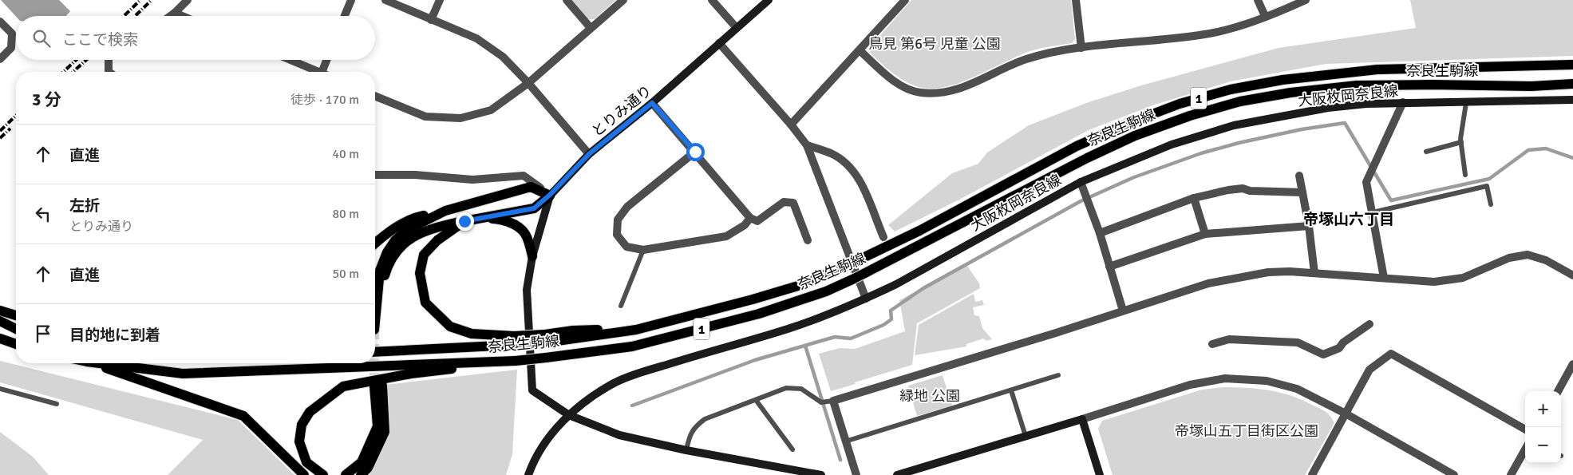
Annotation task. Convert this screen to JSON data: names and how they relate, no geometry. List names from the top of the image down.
{
  "streets": {
    "main road": [
      "奈良生駒線",
      "大阪枚岡奈良線",
      "1",
      "とりみ通り"
    ]
  },
  "crossings": [
    ["大阪枚岡奈良線", "とりみ通り"]
  ],
  "districts": ["帝塚山六丁目"],
  "parks": ["鳥見 第6号 児童 公園", "緑地 公園", "帝塚山五丁目街区公園"],
  "page": {
    "search": "ここで検索",
    "heading": ["3 分", "徒歩 · 170 m"],
    "list": [
      ["直進", "40 m"],
      ["左折", "とりみ通り", "80 m"],
      ["直進", "50 m"],
      "目的地に到着"
    ],
    "map_buttons": ["+", "−"]
  }
}
